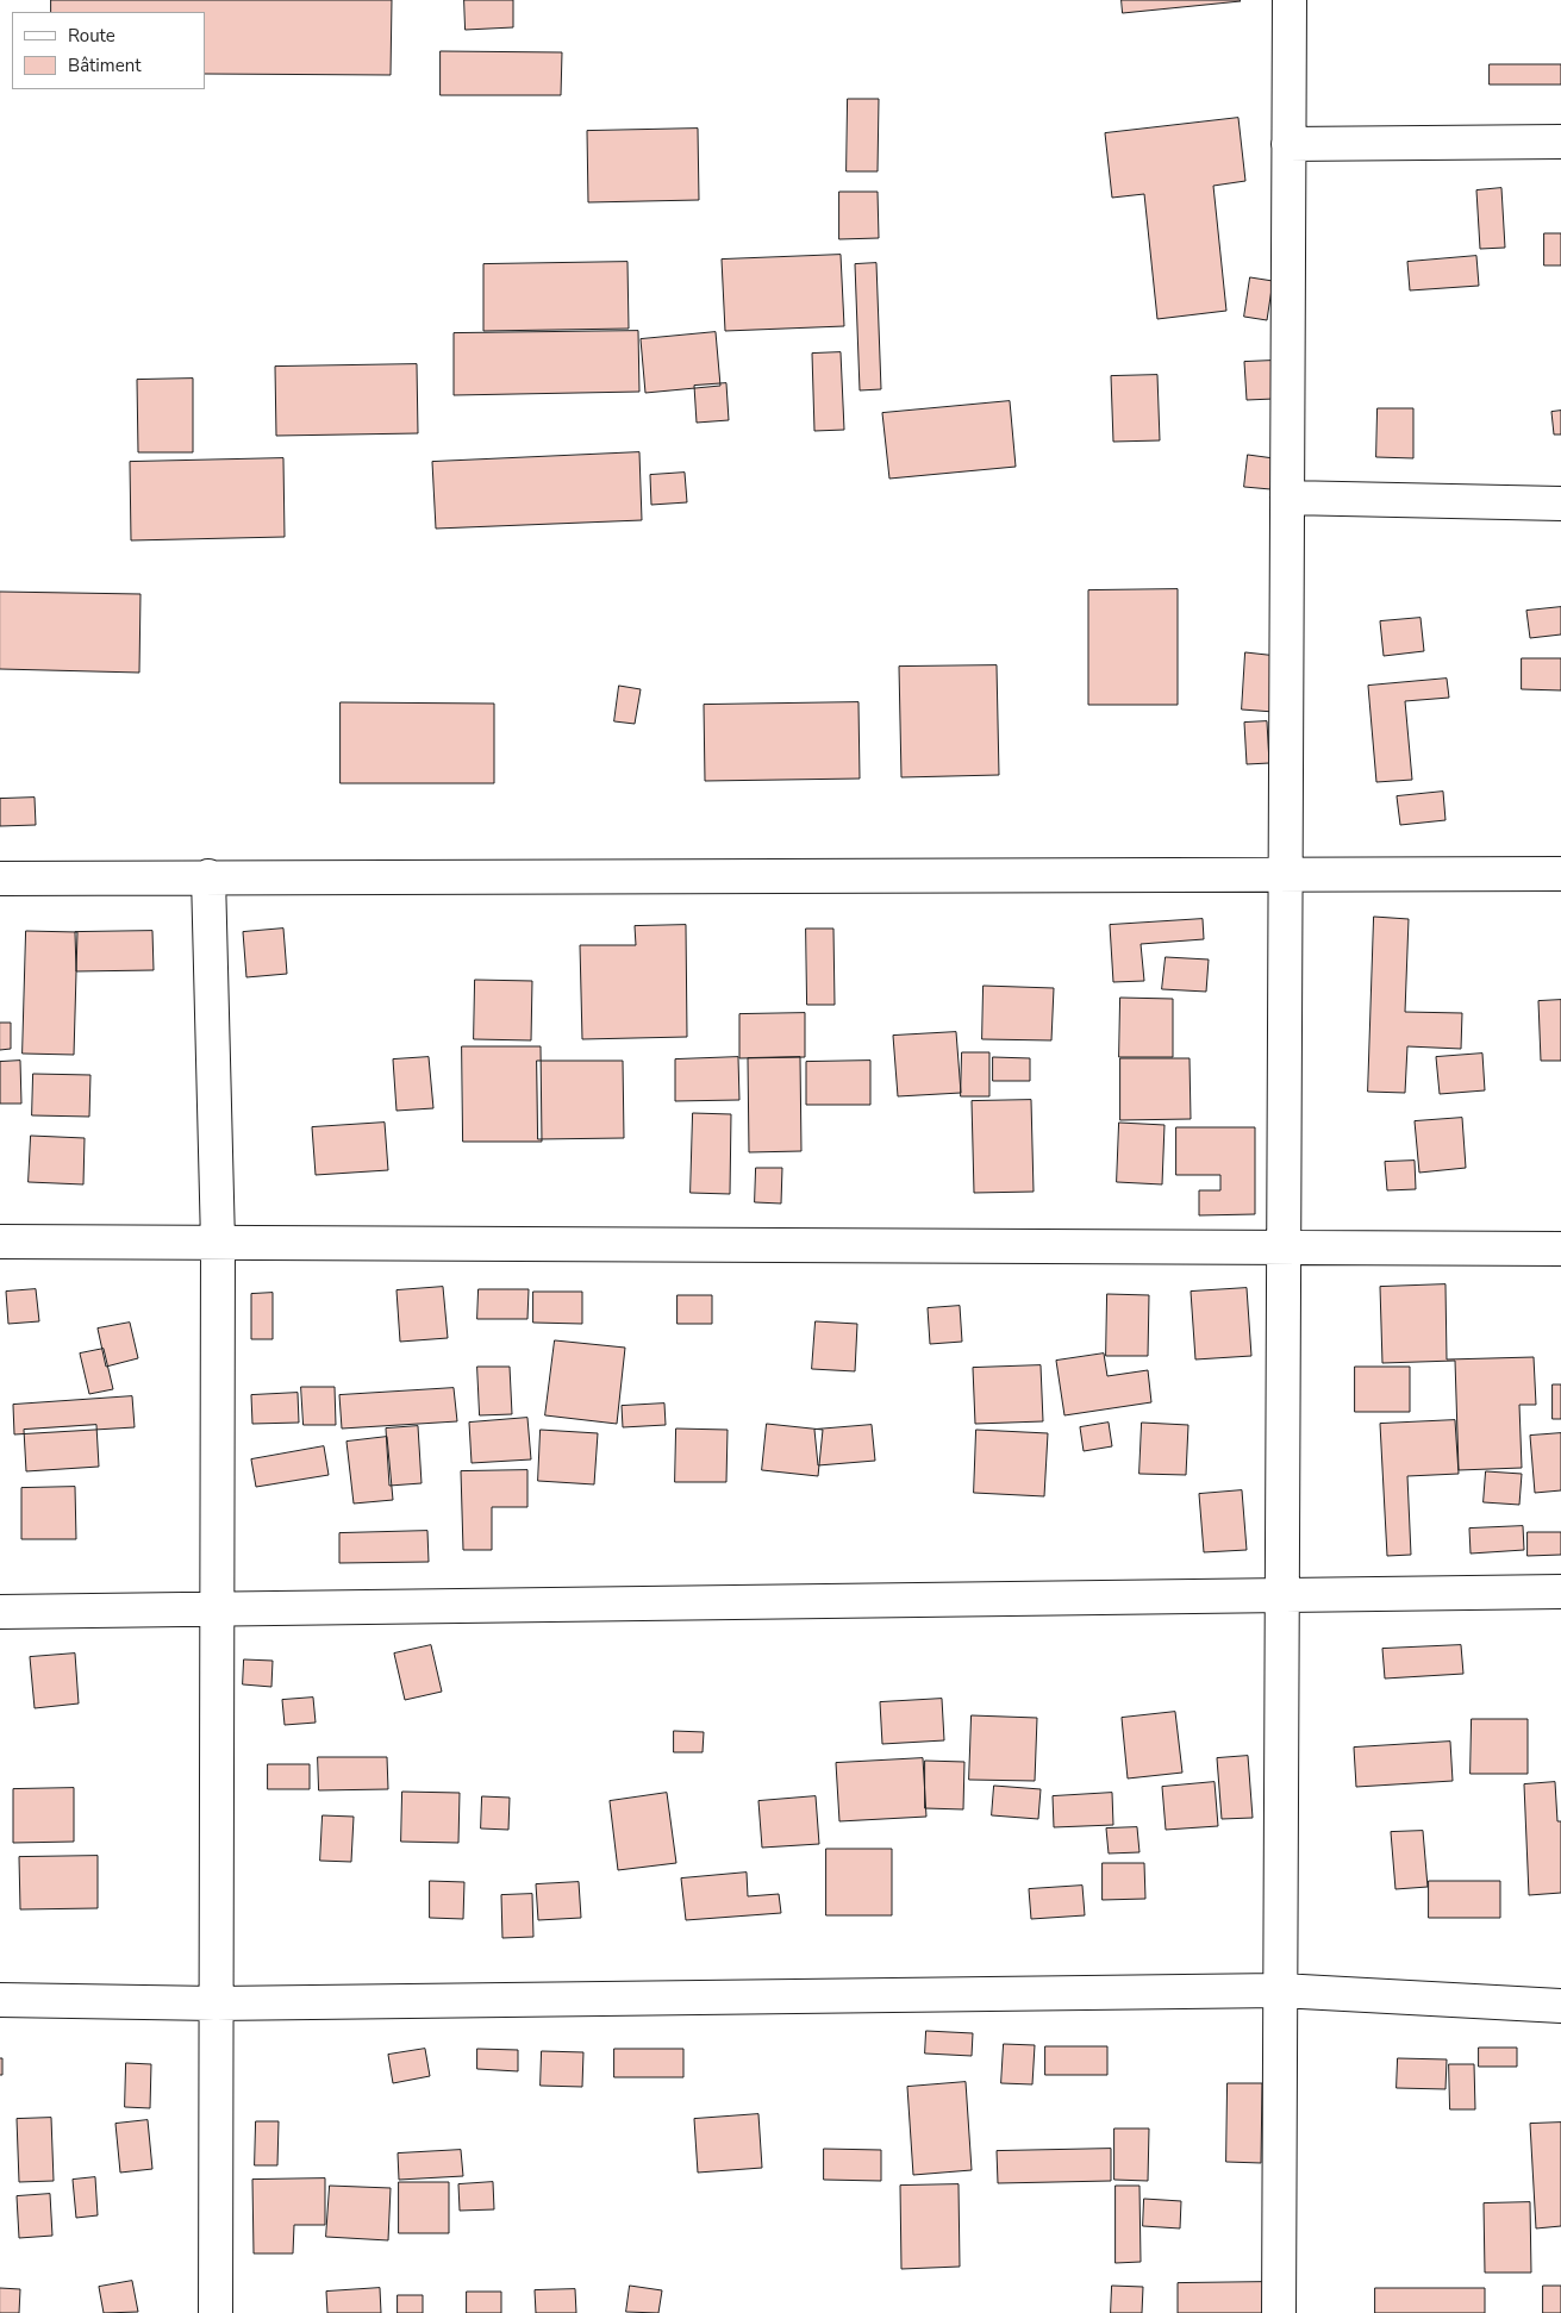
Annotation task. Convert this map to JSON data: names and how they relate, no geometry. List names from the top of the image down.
{
  "legend": ["Route", "Bâtiment"]
}
